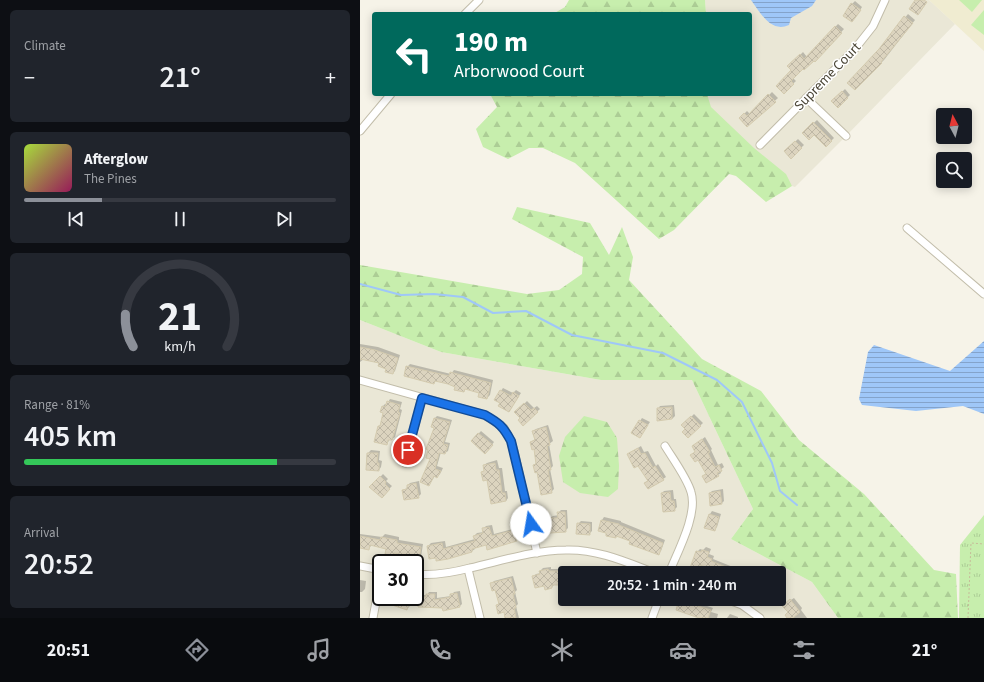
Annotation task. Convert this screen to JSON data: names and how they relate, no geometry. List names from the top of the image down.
{
  "streets": {
    "street": ["Supreme Court"]
  },
  "north": "top",
  "page": {
    "tile": [
      "Climate",
      ["Range · 81%", "405 km"],
      ["Arrival", "20:52"]
    ],
    "turn": ["190 m", "Arborwood Court"],
    "heat": ["−", "21°", "+"],
    "song": ["Afterglow", "The Pines"],
    "limit": "30",
    "trip": "20:52 · 1 min · 240 m",
    "tabs": ["20:51", "21°"],
    "gauge": ["21", "km/h"]
  }
}
